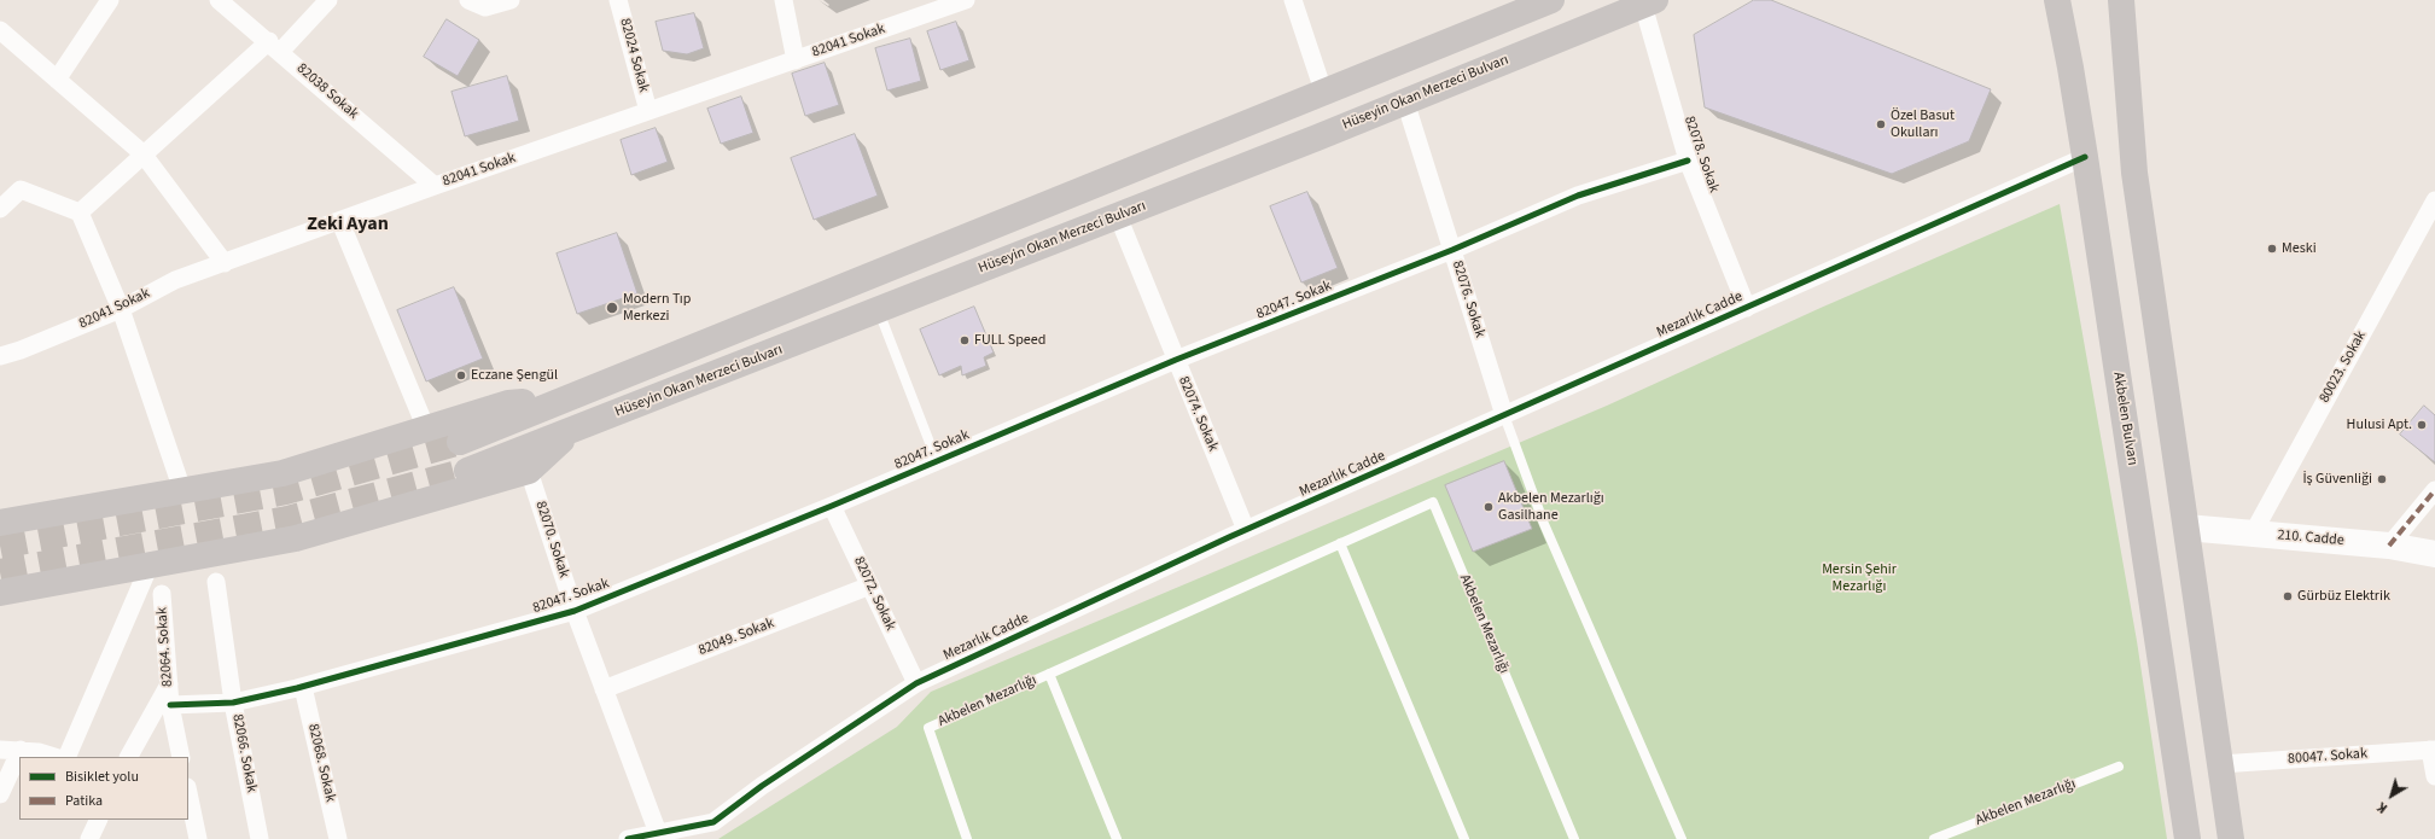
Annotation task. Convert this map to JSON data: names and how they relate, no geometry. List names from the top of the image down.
{
  "streets": {
    "main road": ["Hüseyin Okan Merzeci Bulvarı", "Akbelen Bulvarı"],
    "street": [
      "82041 Sokak",
      "82024 Sokak",
      "82038 Sokak",
      "82078. Sokak",
      "82076. Sokak",
      "82047. Sokak",
      "Mezarlık Cadde",
      "80023. Sokak",
      "82074. Sokak",
      "210. Cadde",
      "82070. Sokak",
      "82072. Sokak",
      "82049. Sokak",
      "82064. Sokak",
      "82066. Sokak",
      "80047. Sokak",
      "82068. Sokak"
    ],
    "lane": ["Akbelen Mezarlığı"]
  },
  "crossings": [
    ["82041 Sokak", "82024 Sokak"],
    ["82041 Sokak", "82038 Sokak"],
    ["Hüseyin Okan Merzeci Bulvarı", "82078. Sokak"],
    ["Hüseyin Okan Merzeci Bulvarı", "82076. Sokak"],
    ["Hüseyin Okan Merzeci Bulvarı", "82074. Sokak"],
    ["82078. Sokak", "82047. Sokak"],
    ["82078. Sokak", "Mezarlık Cadde"],
    ["82076. Sokak", "82047. Sokak"],
    ["82076. Sokak", "Mezarlık Cadde"],
    ["82047. Sokak", "82074. Sokak"],
    ["82047. Sokak", "82070. Sokak"],
    ["82047. Sokak", "82072. Sokak"],
    ["82047. Sokak", "82064. Sokak"],
    ["82047. Sokak", "82066. Sokak"],
    ["82047. Sokak", "82068. Sokak"],
    ["Mezarlık Cadde", "82074. Sokak"],
    ["Mezarlık Cadde", "Akbelen Bulvarı"],
    ["Mezarlık Cadde", "82070. Sokak"],
    ["Mezarlık Cadde", "82072. Sokak"],
    ["80023. Sokak", "210. Cadde"],
    ["82070. Sokak", "82049. Sokak"],
    ["82072. Sokak", "82049. Sokak"]
  ],
  "districts": ["Zeki Ayan"],
  "parks": ["Mersin Şehir Mezarlığı"],
  "places": [
    "Özel Basut Okulları",
    "Meski",
    "Modern Tıp Merkezi",
    "FULL Speed",
    "Eczane Şengül",
    "Hulusi Apt.",
    "İş Güvenliği",
    "Akbelen Mezarlığı Gasilhane",
    "Gürbüz Elektrik"
  ],
  "legend": ["Bisiklet yolu", "Patika"],
  "north": "bottom left"
}
